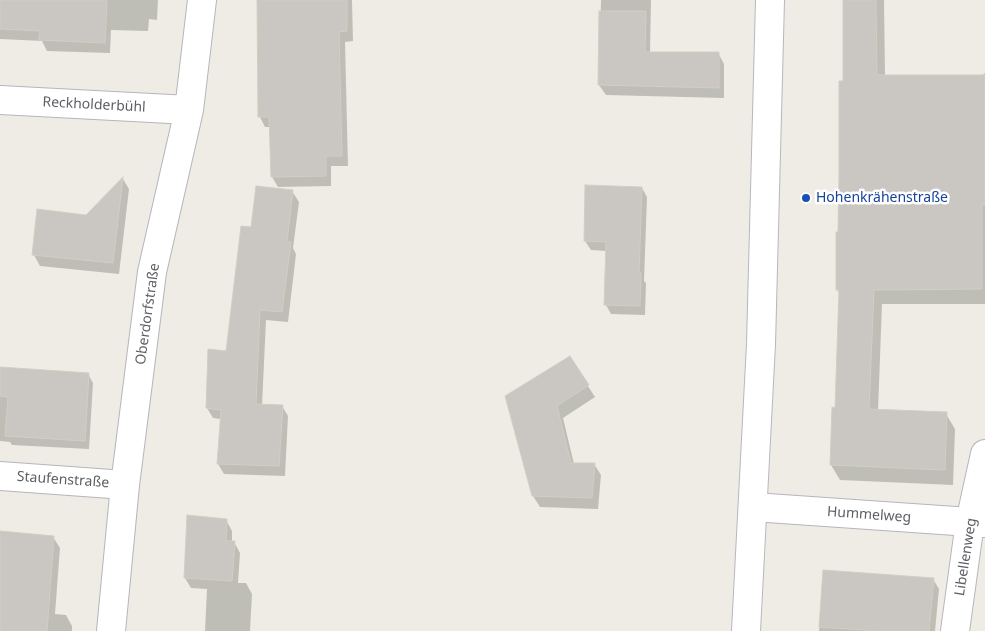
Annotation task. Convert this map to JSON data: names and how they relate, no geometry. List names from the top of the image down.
{
  "streets": {
    "street": [
      "Reckholderbühl",
      "Oberdorfstraße",
      "Staufenstraße",
      "Hummelweg",
      "Libellenweg"
    ]
  },
  "crossings": [
    ["Reckholderbühl", "Oberdorfstraße"],
    ["Oberdorfstraße", "Staufenstraße"],
    ["Hummelweg", "Libellenweg"]
  ],
  "places": ["Hohenkrähenstraße"]
}
